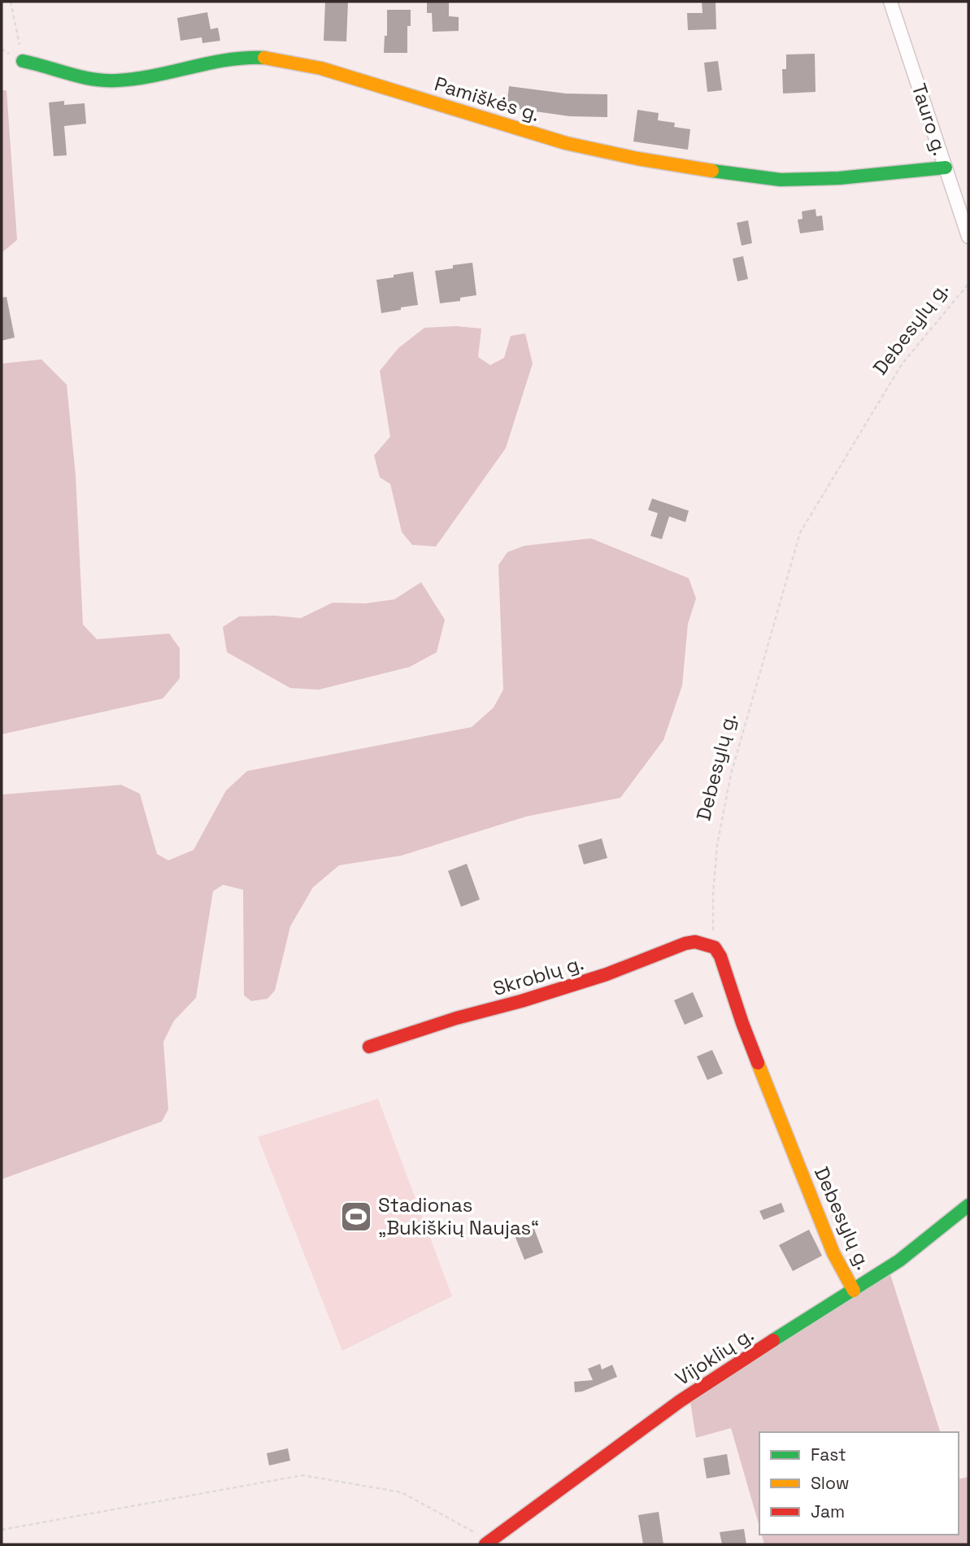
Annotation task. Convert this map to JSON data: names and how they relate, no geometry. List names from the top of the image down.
{
  "streets": {
    "street": [
      "Pamiškės g.",
      "Tauro g.",
      "Debesylų g.",
      "Skroblų g.",
      "Vijoklių g."
    ]
  },
  "crossings": [
    ["Pamiškės g.", "Tauro g."],
    ["Debesylų g.", "Skroblų g."],
    ["Debesylų g.", "Vijoklių g."]
  ],
  "places": {
    "sports": ["Stadionas „Bukiškių Naujas“"]
  },
  "legend": ["Fast", "Slow", "Jam"]
}
